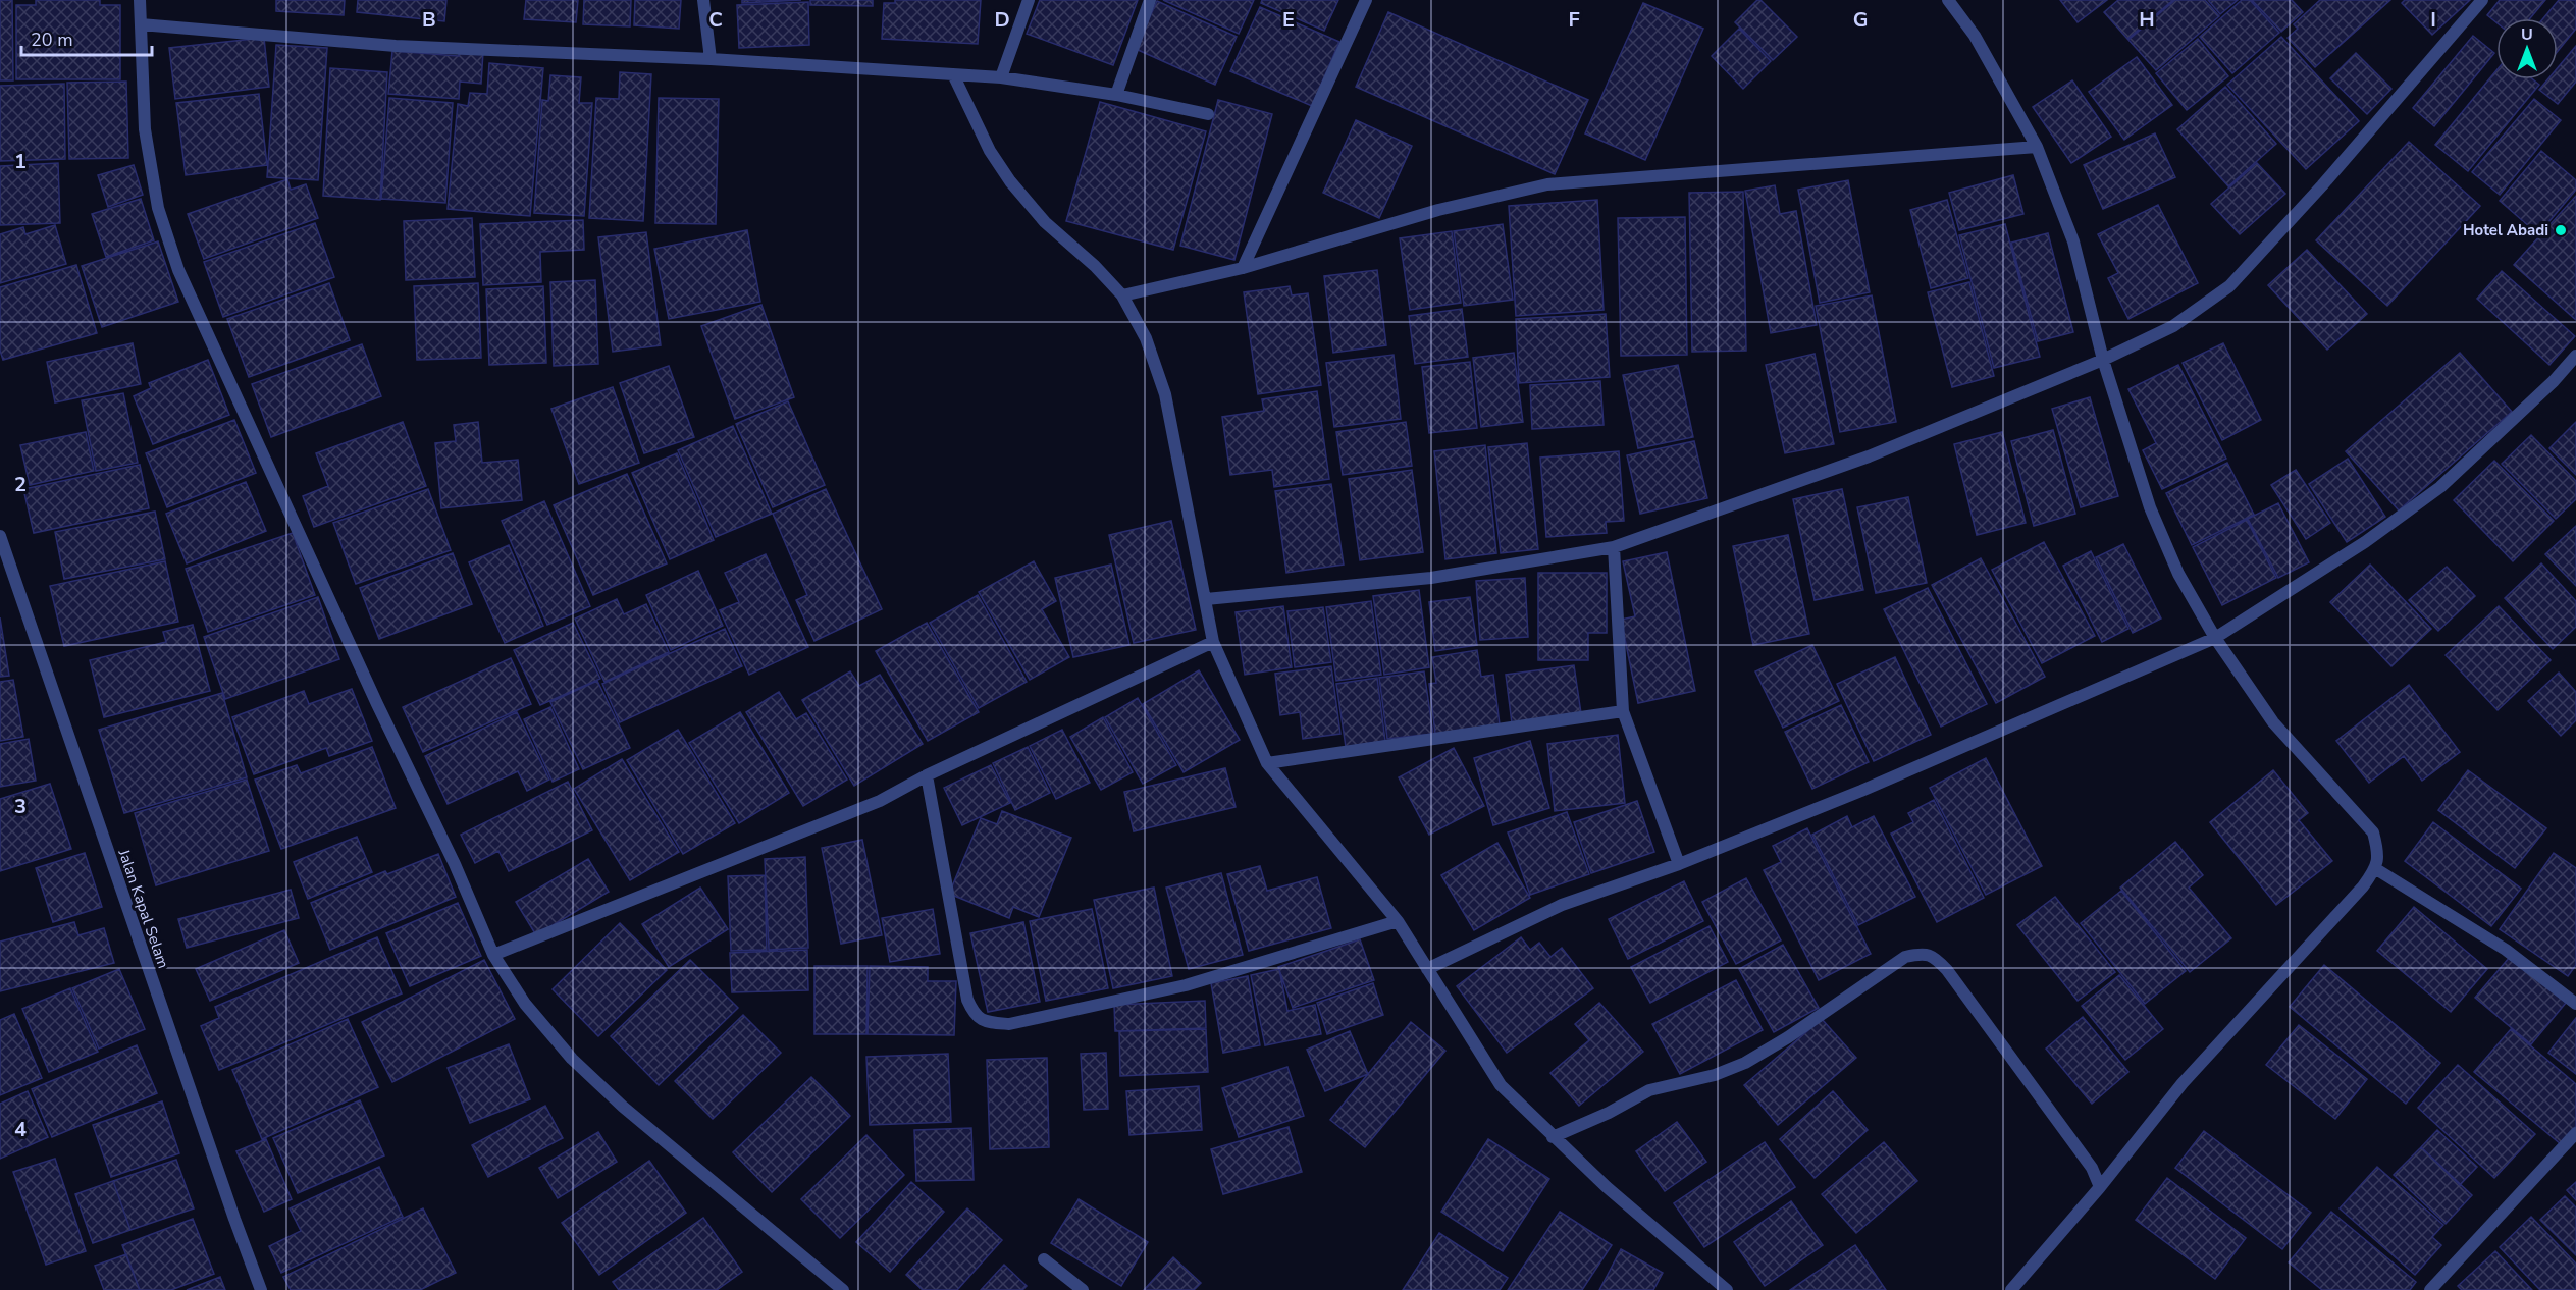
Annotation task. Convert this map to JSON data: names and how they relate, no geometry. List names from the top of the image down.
{
  "streets": {
    "street": ["Jalan Kapal Selam"]
  },
  "places": ["Hotel Abadi"],
  "scale_bar": "20 m",
  "north": "top",
  "grid": {
    "columns": [
      "B",
      "C",
      "D",
      "E",
      "F",
      "G",
      "H",
      "I"
    ],
    "rows": [
      "1",
      "2",
      "3",
      "4"
    ]
  }
}
